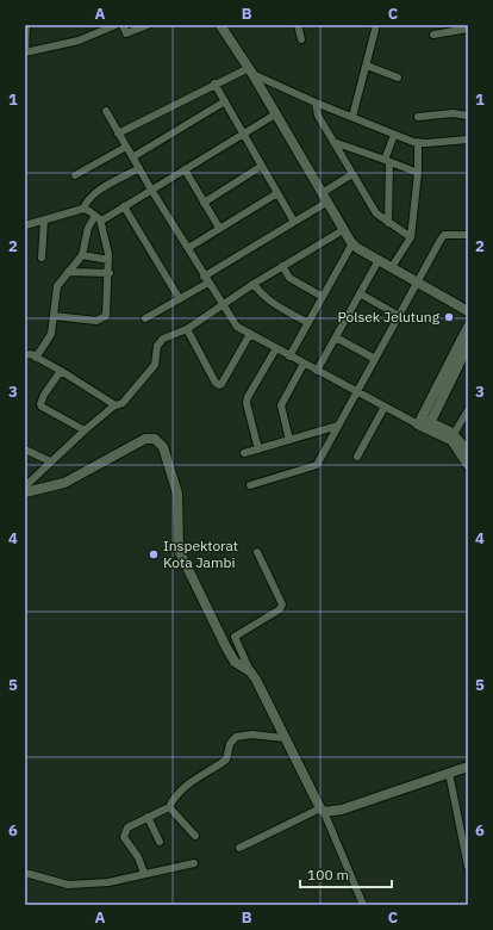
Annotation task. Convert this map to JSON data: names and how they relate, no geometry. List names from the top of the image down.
{
  "places": ["Polsek Jelutung", "Inspektorat Kota Jambi"],
  "scale_bar": "100 m",
  "grid": {
    "columns": ["A", "B", "C"],
    "rows": [
      "1",
      "2",
      "3",
      "4",
      "5",
      "6"
    ]
  }
}
